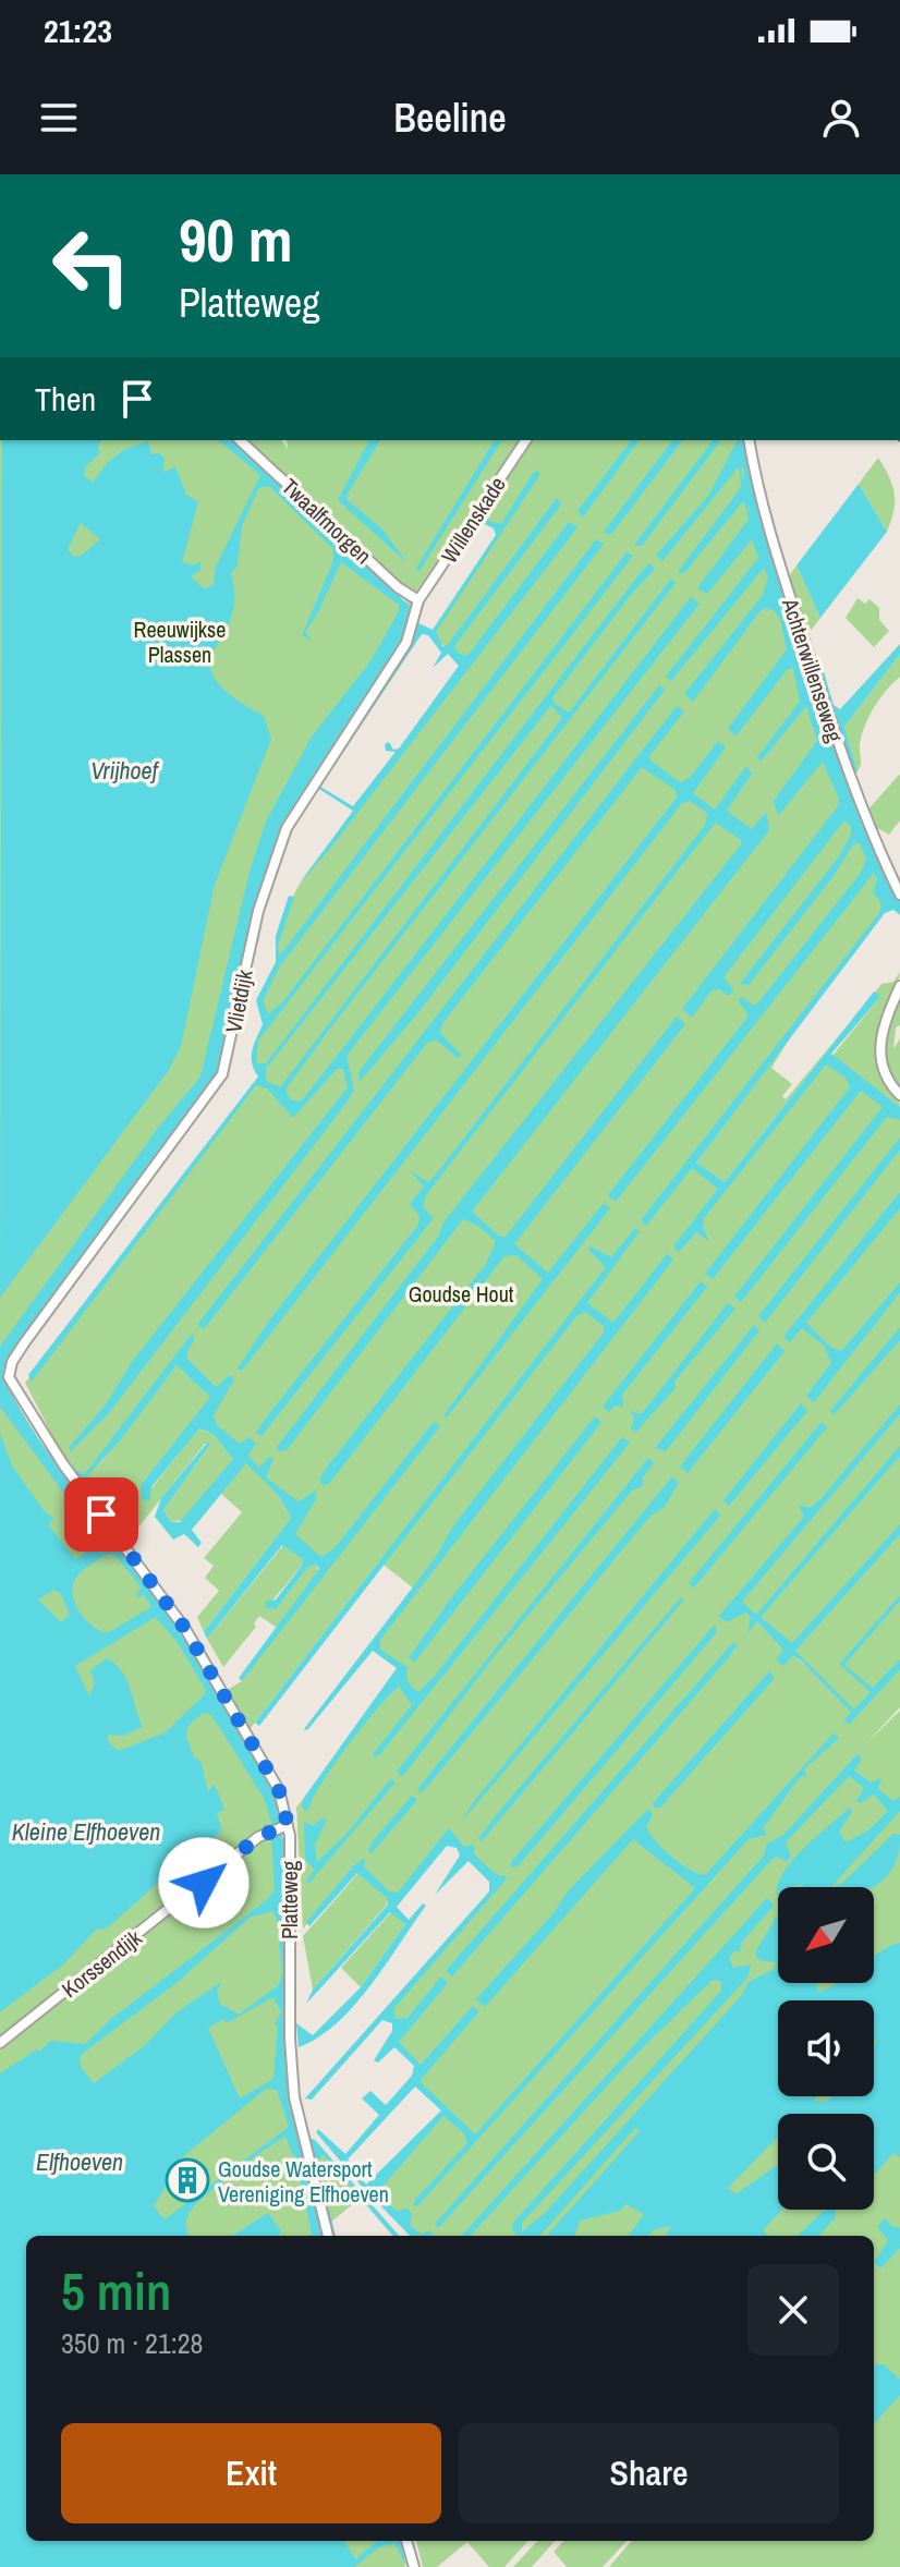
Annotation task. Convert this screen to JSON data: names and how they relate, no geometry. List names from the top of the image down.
{
  "streets": {
    "street": [
      "Willenskade",
      "Twaalfmorgen",
      "Achterwillenseweg",
      "Vlietdijk",
      "Platteweg",
      "Korssendijk"
    ]
  },
  "crossings": [
    ["Willenskade", "Twaalfmorgen"],
    ["Willenskade", "Vlietdijk"],
    ["Twaalfmorgen", "Vlietdijk"],
    ["Vlietdijk", "Platteweg"],
    ["Platteweg", "Korssendijk"]
  ],
  "water": ["Vrijhoef", "Kleine Elfhoeven", "Elfhoeven"],
  "parks": ["Reeuwijkse Plassen", "Goudse Hout"],
  "places": {
    "building": ["Goudse Watersport Vereniging Elfhoeven"]
  },
  "north": "bottom left",
  "page": {
    "status": "21:23",
    "header": "Beeline",
    "turn": ["90 m", "Platteweg"],
    "then": "Then",
    "heading": ["5 min", "350 m · 21:28"],
    "buttons": ["Exit", "Share"]
  }
}
